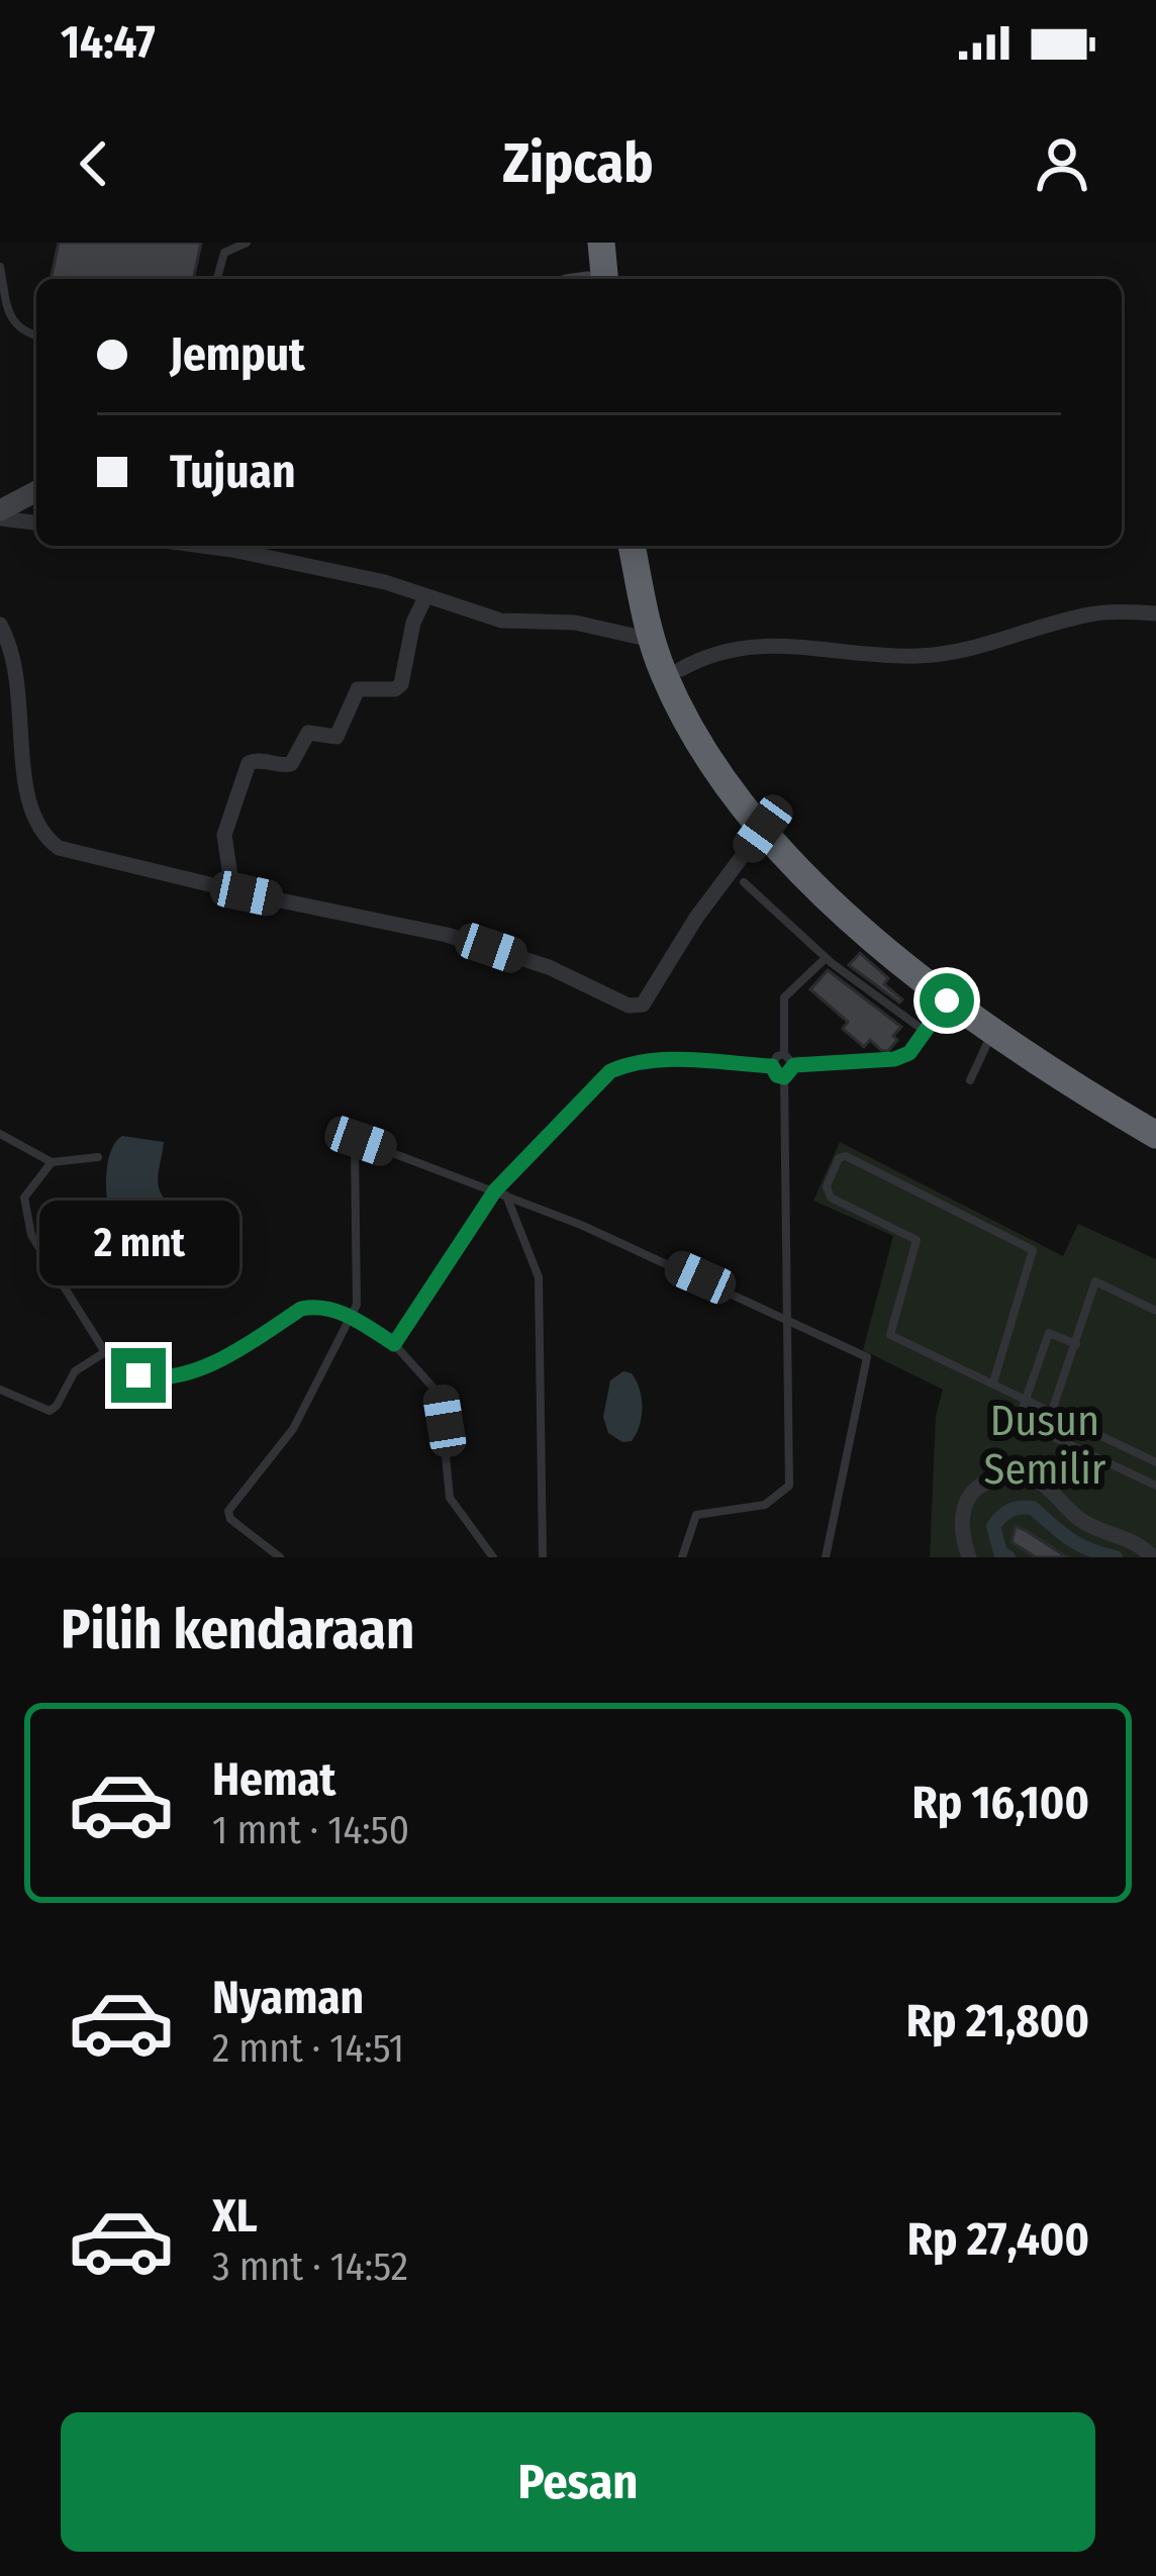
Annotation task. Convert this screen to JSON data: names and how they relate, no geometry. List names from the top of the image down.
{
  "parks": ["Dusun Semilir"],
  "page": {
    "status": "14:47",
    "header": "Zipcab",
    "banner": ["Jemput", "Tujuan"],
    "bubble": "2 mnt",
    "heading": "Pilih kendaraan",
    "list": [
      {
        "name": "Hemat",
        "note": "1 mnt · 14:50",
        "value": "Rp 16,100"
      },
      {
        "name": "Nyaman",
        "note": "2 mnt · 14:51",
        "value": "Rp 21,800"
      },
      {
        "name": "XL",
        "note": "3 mnt · 14:52",
        "value": "Rp 27,400"
      }
    ],
    "buttons": "Pesan"
  }
}
